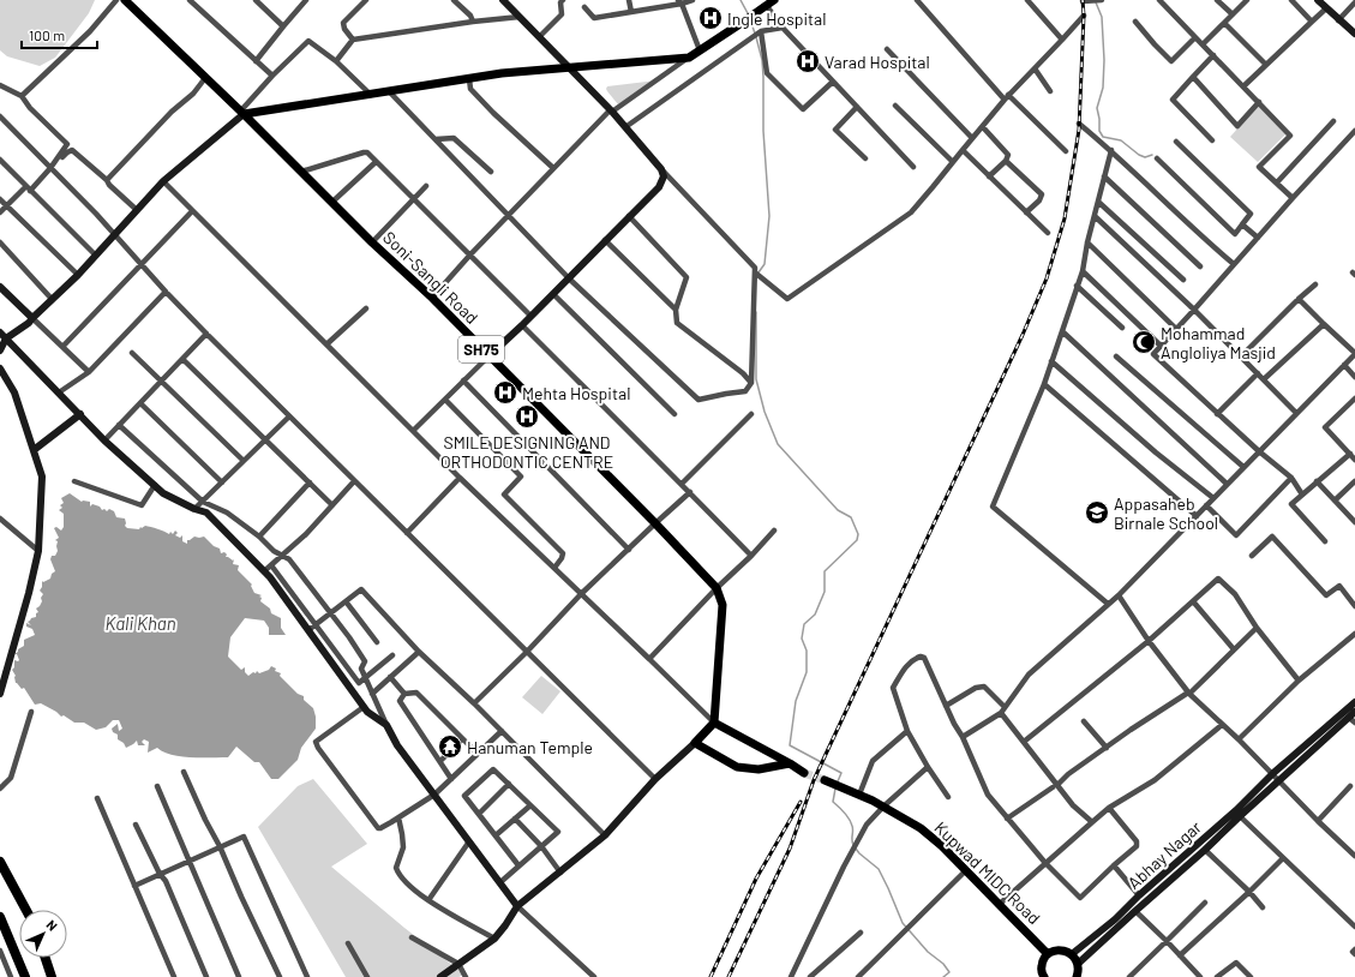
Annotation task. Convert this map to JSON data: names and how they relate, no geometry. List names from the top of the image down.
{
  "streets": {
    "main road": [
      "Soni-Sangli Road",
      "SH75",
      "Abhay Nagar",
      "Kupwad MIDC Road"
    ]
  },
  "water": ["Kali Khan"],
  "places": {
    "hospital": [
      "Ingle Hospital",
      "Varad Hospital",
      "Mehta Hospital",
      "SMILE DESIGNING AND ORTHODONTIC CENTRE"
    ],
    "mosque": ["Mohammad Angloliya Masjid"],
    "school or university": ["Appasaheb Birnale School"],
    "temple": ["Hanuman Temple"]
  },
  "scale_bar": "100 m",
  "north": "top right"
}
